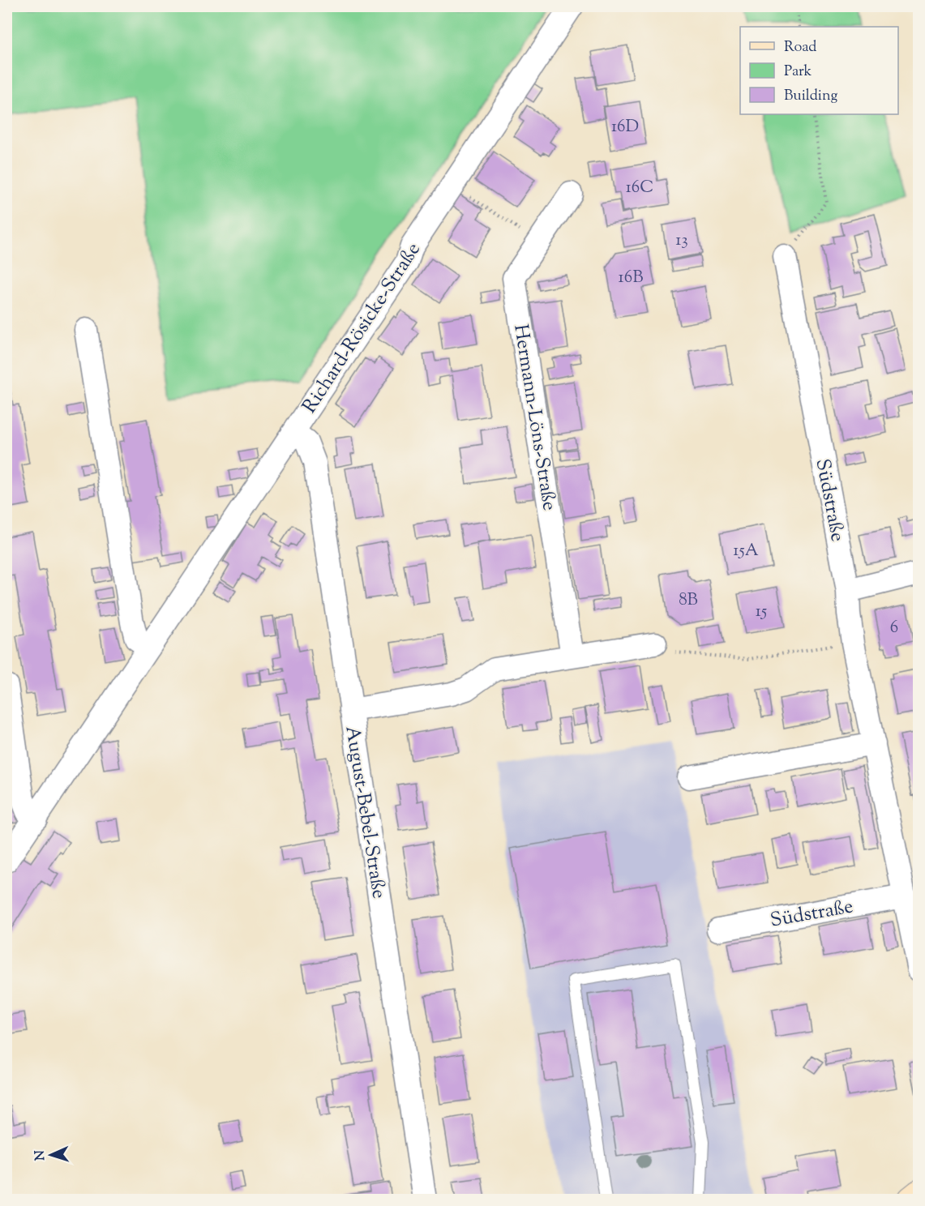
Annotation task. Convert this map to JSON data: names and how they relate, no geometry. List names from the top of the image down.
{
  "streets": {
    "street": [
      "Richard-Rösicke-Straße",
      "Hermann-Löns-Straße",
      "Südstraße",
      "August-Bebel-Straße"
    ]
  },
  "crossings": [
    ["Richard-Rösicke-Straße", "August-Bebel-Straße"]
  ],
  "house_numbers": [
    "16D",
    "16C",
    "13",
    "16B",
    "15A",
    "8B",
    "15",
    "6"
  ],
  "legend": ["Road", "Park", "Building"],
  "north": "left"
}
